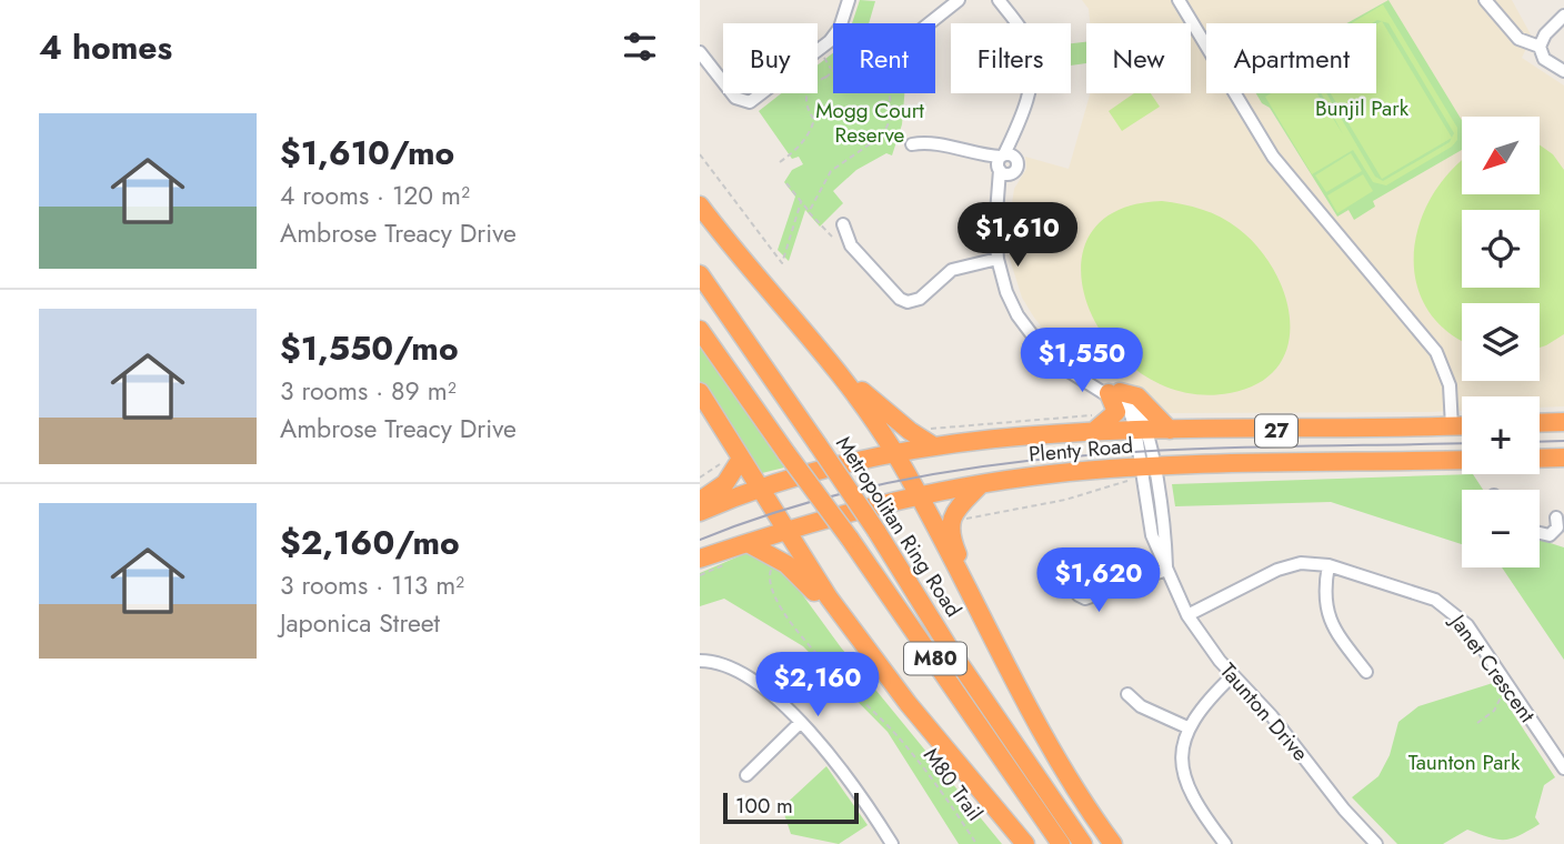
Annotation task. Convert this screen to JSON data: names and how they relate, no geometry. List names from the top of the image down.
{
  "streets": {
    "highway": [
      "27",
      "Plenty Road",
      "Metropolitan Ring Road",
      "M80"
    ],
    "street": ["Janet Crescent", "Taunton Drive"],
    "path": ["M80 Trail"]
  },
  "crossings": [
    ["Plenty Road", "Taunton Drive"],
    ["Janet Crescent", "Taunton Drive"]
  ],
  "parks": ["Bunjil Park", "Mogg Court Reserve", "Taunton Park"],
  "scale_bar": "100 m",
  "north": "bottom left",
  "page": {
    "heading": "4 homes",
    "chip": [
      "Buy",
      "Rent",
      "Filters",
      "New",
      "Apartment"
    ],
    "list": [
      {
        "name": "$1,610/mo",
        "note": "4 rooms · 120 m² · Ambrose Treacy Drive"
      },
      {
        "name": "$1,550/mo",
        "note": "3 rooms · 89 m² · Ambrose Treacy Drive"
      },
      {
        "name": "$2,160/mo",
        "note": "3 rooms · 113 m² · Japonica Street"
      }
    ],
    "map_buttons": ["+", "−"],
    "price": [
      "$1,610",
      "$1,550",
      "$1,620",
      "$2,160"
    ],
    "scale": "100 m"
  }
}
